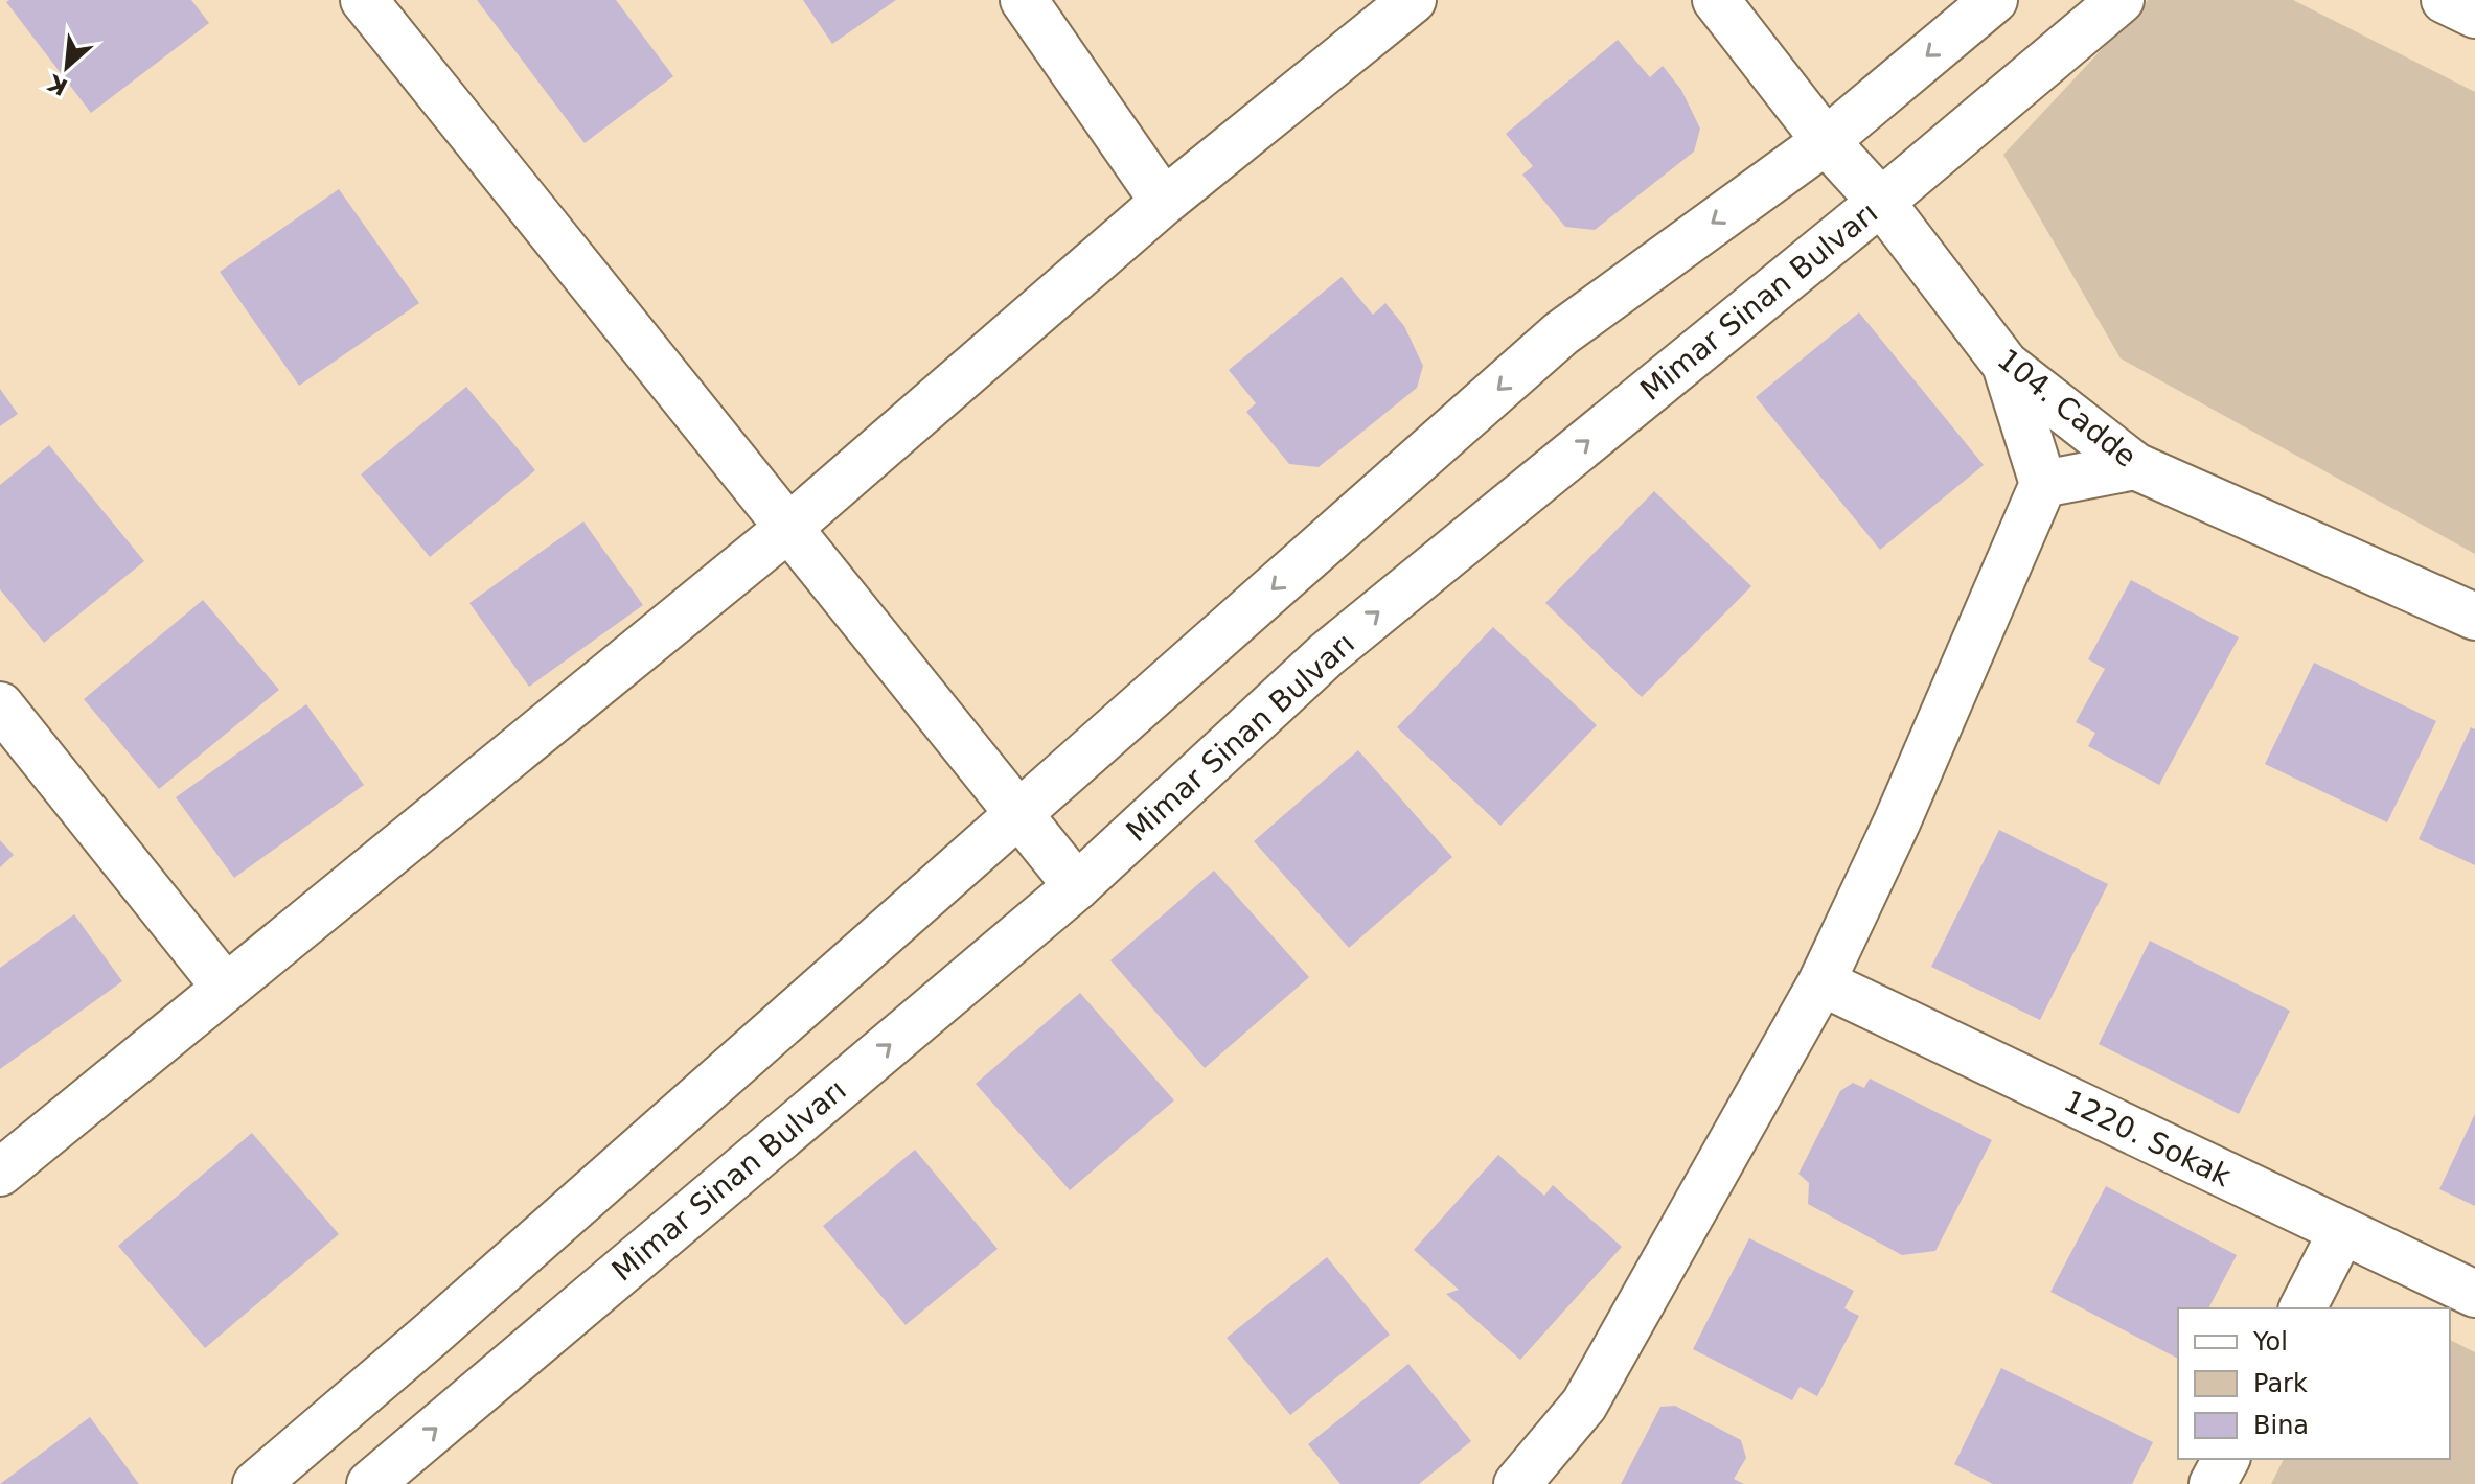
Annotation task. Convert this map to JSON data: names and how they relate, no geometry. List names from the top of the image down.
{
  "streets": {
    "street": ["Mimar Sinan Bulvarı", "104. Cadde", "1220. Sokak"]
  },
  "crossings": [
    ["Mimar Sinan Bulvarı", "104. Cadde"]
  ],
  "legend": ["Yol", "Park", "Bina"],
  "north": "bottom left"
}
